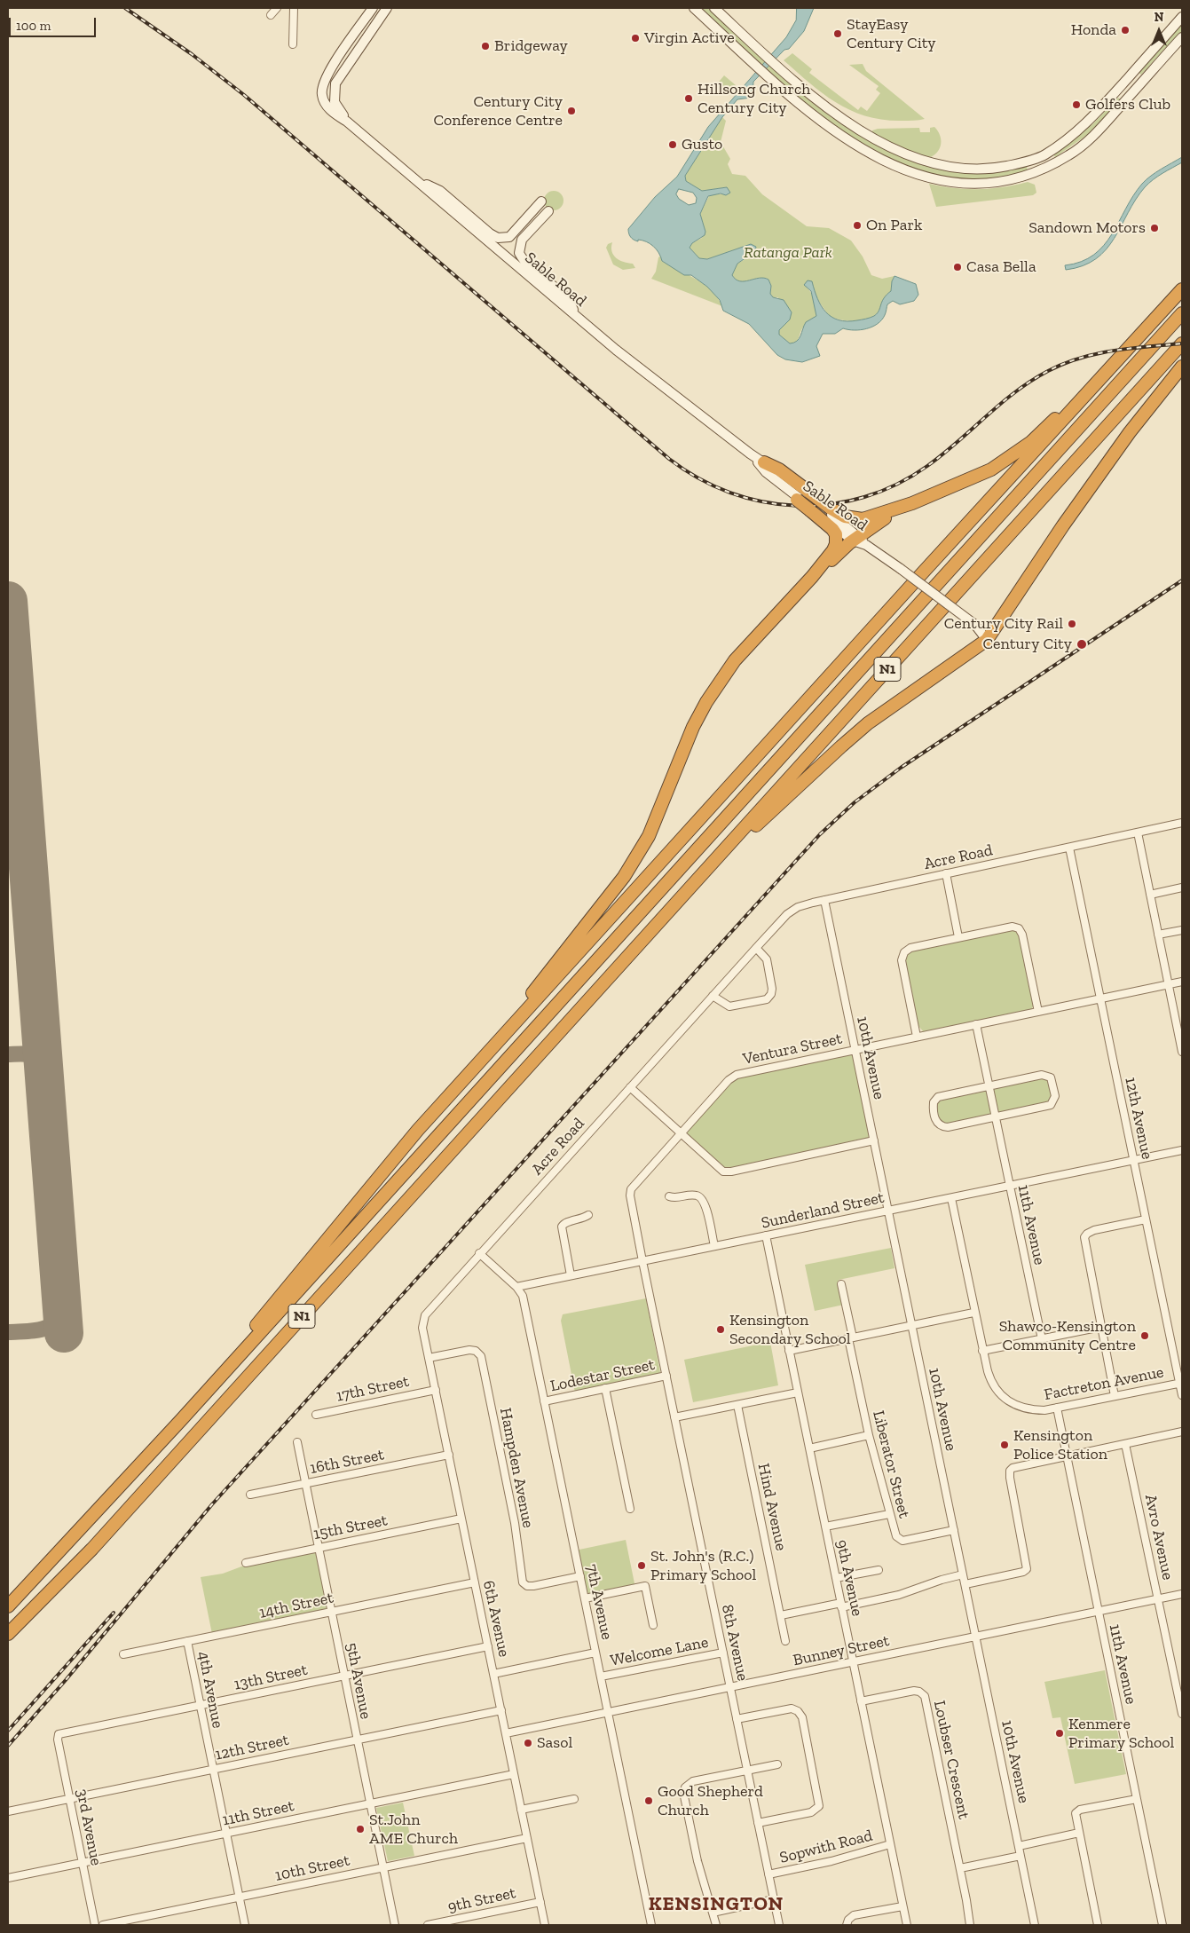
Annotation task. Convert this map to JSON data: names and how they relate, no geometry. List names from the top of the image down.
{
  "streets": {
    "highway": ["N1"],
    "main road": ["Sable Road"],
    "street": [
      "Acre Road",
      "Ventura Street",
      "10th Avenue",
      "12th Avenue",
      "Sunderland Street",
      "11th Avenue",
      "Lodestar Street",
      "Factreton Avenue",
      "17th Street",
      "16th Street",
      "Liberator Street",
      "Hampden Avenue",
      "Hind Avenue",
      "15th Street",
      "Avro Avenue",
      "9th Avenue",
      "7th Avenue",
      "14th Street",
      "6th Avenue",
      "8th Avenue",
      "Bunney Street",
      "Welcome Lane",
      "13th Street",
      "5th Avenue",
      "4th Avenue",
      "12th Street",
      "Loubser Crescent",
      "11th Street",
      "3rd Avenue",
      "Sopwith Road",
      "10th Street",
      "9th Street"
    ]
  },
  "crossings": [
    ["Acre Road", "10th Avenue"],
    ["Acre Road", "12th Avenue"],
    ["Acre Road", "6th Avenue"],
    ["Ventura Street", "10th Avenue"],
    ["Ventura Street", "12th Avenue"],
    ["Ventura Street", "Sunderland Street"],
    ["Ventura Street", "11th Avenue"],
    ["Ventura Street", "8th Avenue"],
    ["10th Avenue", "Sunderland Street"],
    ["10th Avenue", "Liberator Street"],
    ["10th Avenue", "Bunney Street"],
    ["12th Avenue", "Sunderland Street"],
    ["12th Avenue", "Factreton Avenue"],
    ["Sunderland Street", "11th Avenue"],
    ["Sunderland Street", "Factreton Avenue"],
    ["Sunderland Street", "9th Avenue"],
    ["Sunderland Street", "7th Avenue"],
    ["Sunderland Street", "8th Avenue"],
    ["11th Avenue", "Factreton Avenue"],
    ["11th Avenue", "Bunney Street"],
    ["Lodestar Street", "7th Avenue"],
    ["Lodestar Street", "8th Avenue"],
    ["17th Street", "6th Avenue"],
    ["16th Street", "6th Avenue"],
    ["16th Street", "5th Avenue"],
    ["Hampden Avenue", "7th Avenue"],
    ["Hampden Avenue", "6th Avenue"],
    ["15th Street", "6th Avenue"],
    ["15th Street", "5th Avenue"],
    ["Avro Avenue", "Bunney Street"],
    ["9th Avenue", "Bunney Street"],
    ["9th Avenue", "Loubser Crescent"],
    ["9th Avenue", "Sopwith Road"],
    ["7th Avenue", "Bunney Street"],
    ["7th Avenue", "Welcome Lane"],
    ["14th Street", "6th Avenue"],
    ["14th Street", "5th Avenue"],
    ["14th Street", "4th Avenue"],
    ["6th Avenue", "Bunney Street"],
    ["6th Avenue", "13th Street"],
    ["6th Avenue", "12th Street"],
    ["6th Avenue", "11th Street"],
    ["6th Avenue", "10th Street"],
    ["6th Avenue", "9th Street"],
    ["8th Avenue", "Bunney Street"],
    ["8th Avenue", "Welcome Lane"],
    ["8th Avenue", "Sopwith Road"],
    ["13th Street", "5th Avenue"],
    ["13th Street", "4th Avenue"],
    ["13th Street", "3rd Avenue"],
    ["5th Avenue", "12th Street"],
    ["5th Avenue", "11th Street"],
    ["5th Avenue", "10th Street"],
    ["4th Avenue", "12th Street"],
    ["4th Avenue", "11th Street"],
    ["4th Avenue", "10th Street"],
    ["12th Street", "3rd Avenue"],
    ["11th Street", "3rd Avenue"]
  ],
  "districts": ["KENSINGTON"],
  "parks": ["Ratanga Park"],
  "places": [
    "Honda",
    "StayEasy Century City",
    "Virgin Active",
    "Bridgeway",
    "Hillsong Church Century City",
    "Golfers Club",
    "Century City Conference Centre",
    "Gusto",
    "On Park",
    "Sandown Motors",
    "Casa Bella",
    "Century City Rail",
    "Century City",
    "Kensington Secondary School",
    "Shawco-Kensington Community Centre",
    "Kensington Police Station",
    "St. John's (R.C.) Primary School",
    "Kenmere Primary School",
    "Sasol",
    "Good Shepherd Church",
    "St.John AME Church"
  ],
  "scale_bar": "100 m",
  "north": "top"
}
